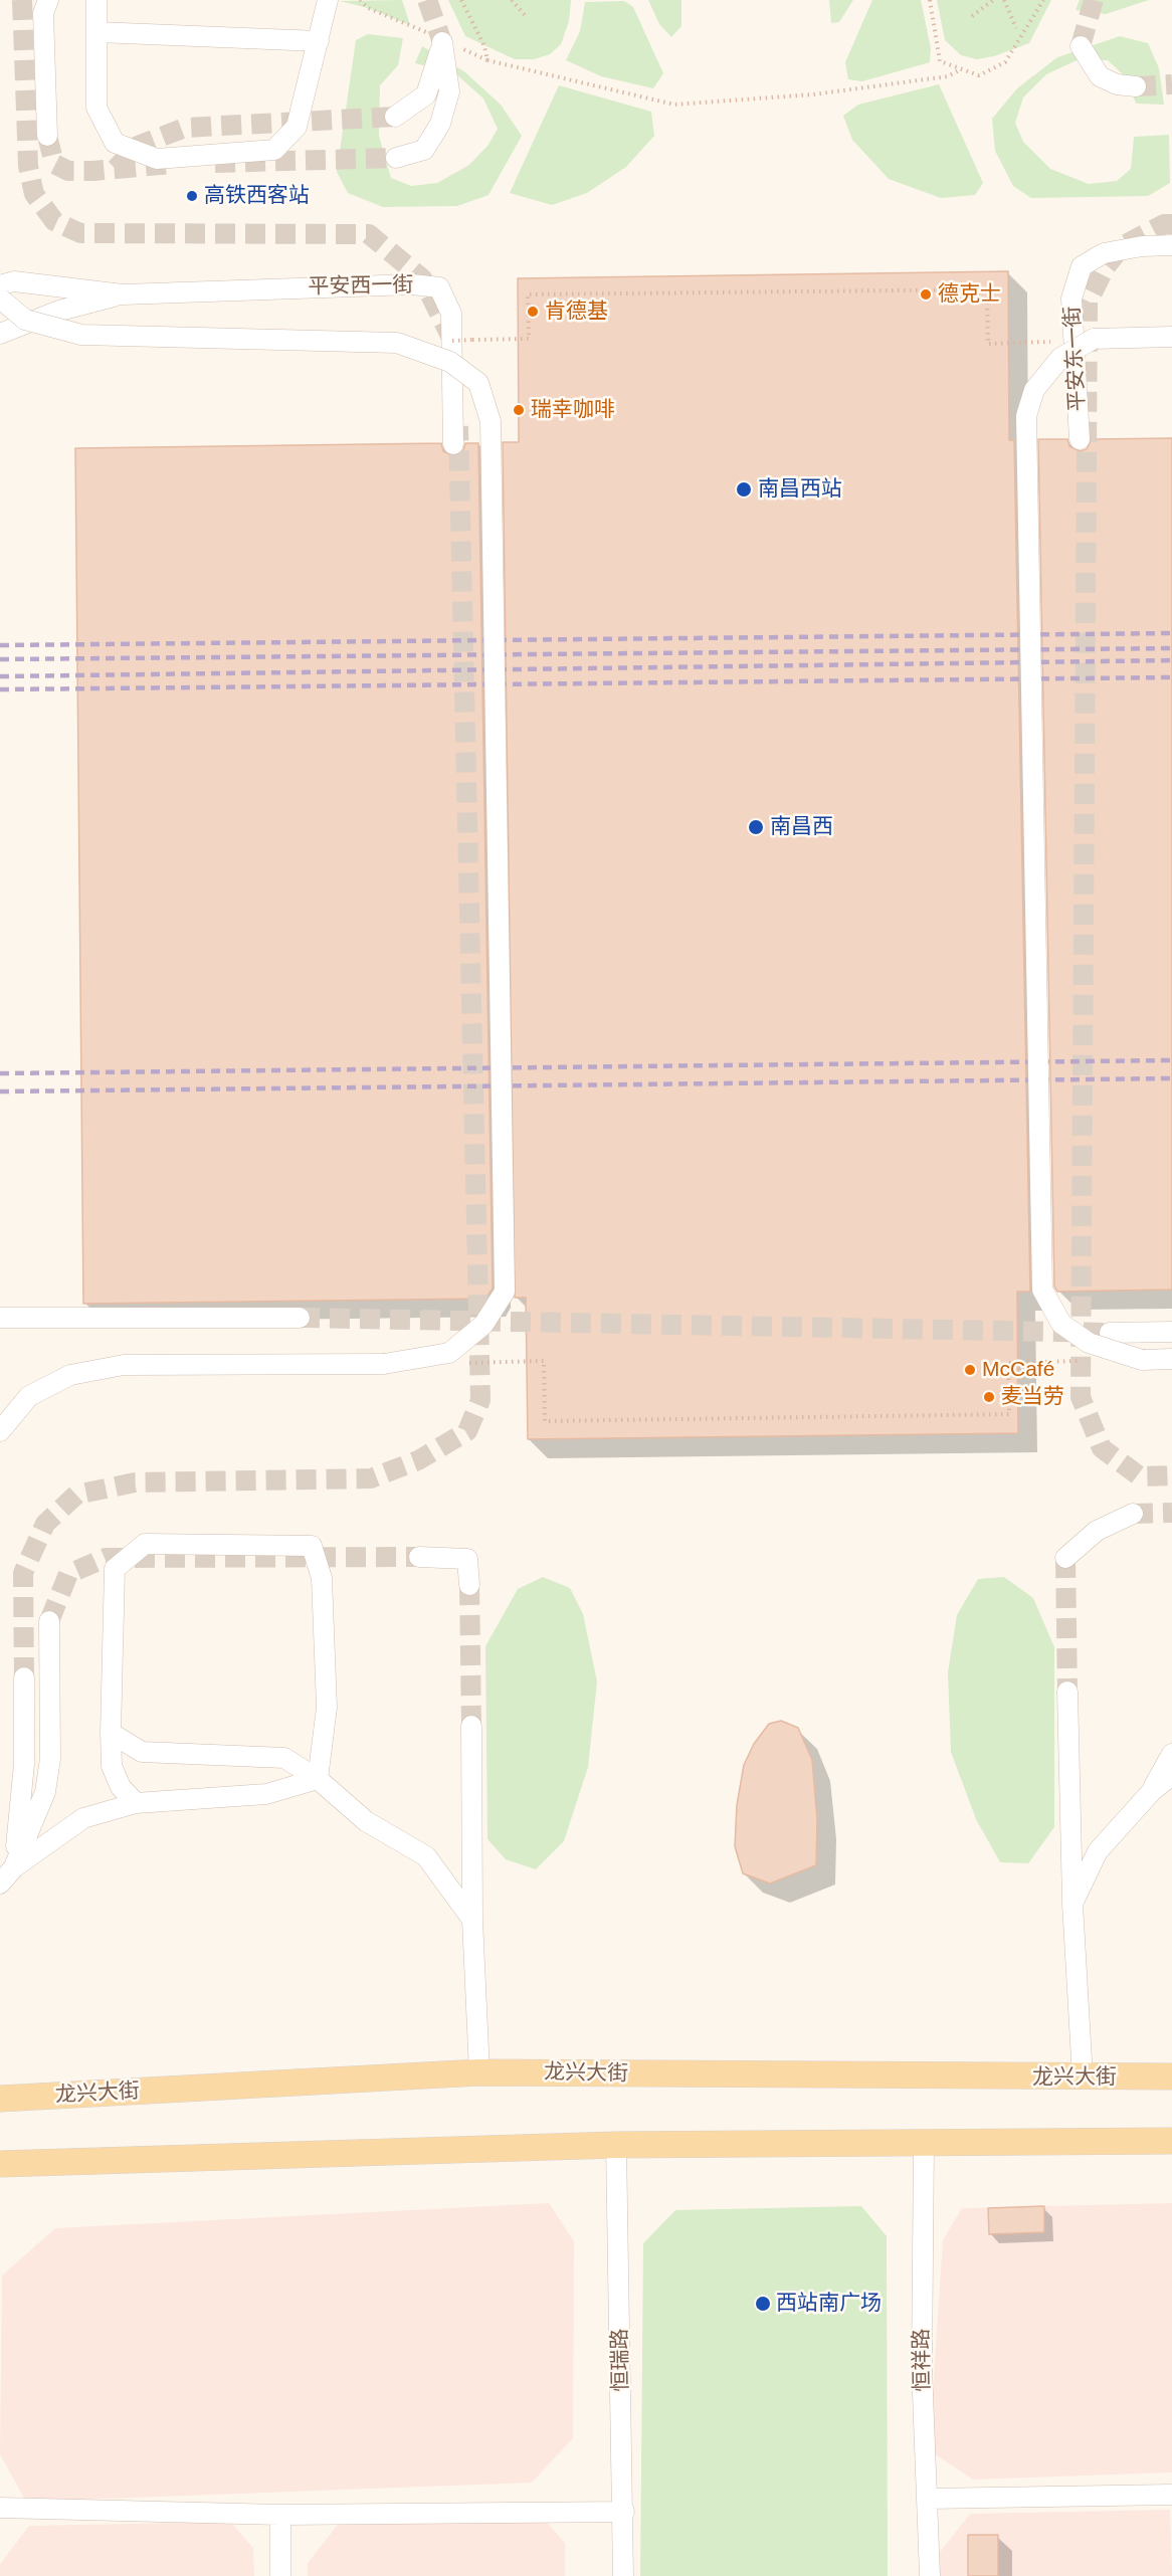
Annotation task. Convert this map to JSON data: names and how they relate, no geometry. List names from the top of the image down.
{
  "streets": {
    "main road": ["龙兴大街"],
    "street": [
      "平安西一街",
      "平安东一街",
      "恒瑞路",
      "恒祥路"
    ]
  },
  "places": [
    "高铁西客站",
    "德克士",
    "肯德基",
    "瑞幸咖啡",
    "南昌西站",
    "南昌西",
    "McCafé",
    "麦当劳",
    "西站南广场"
  ]
}
